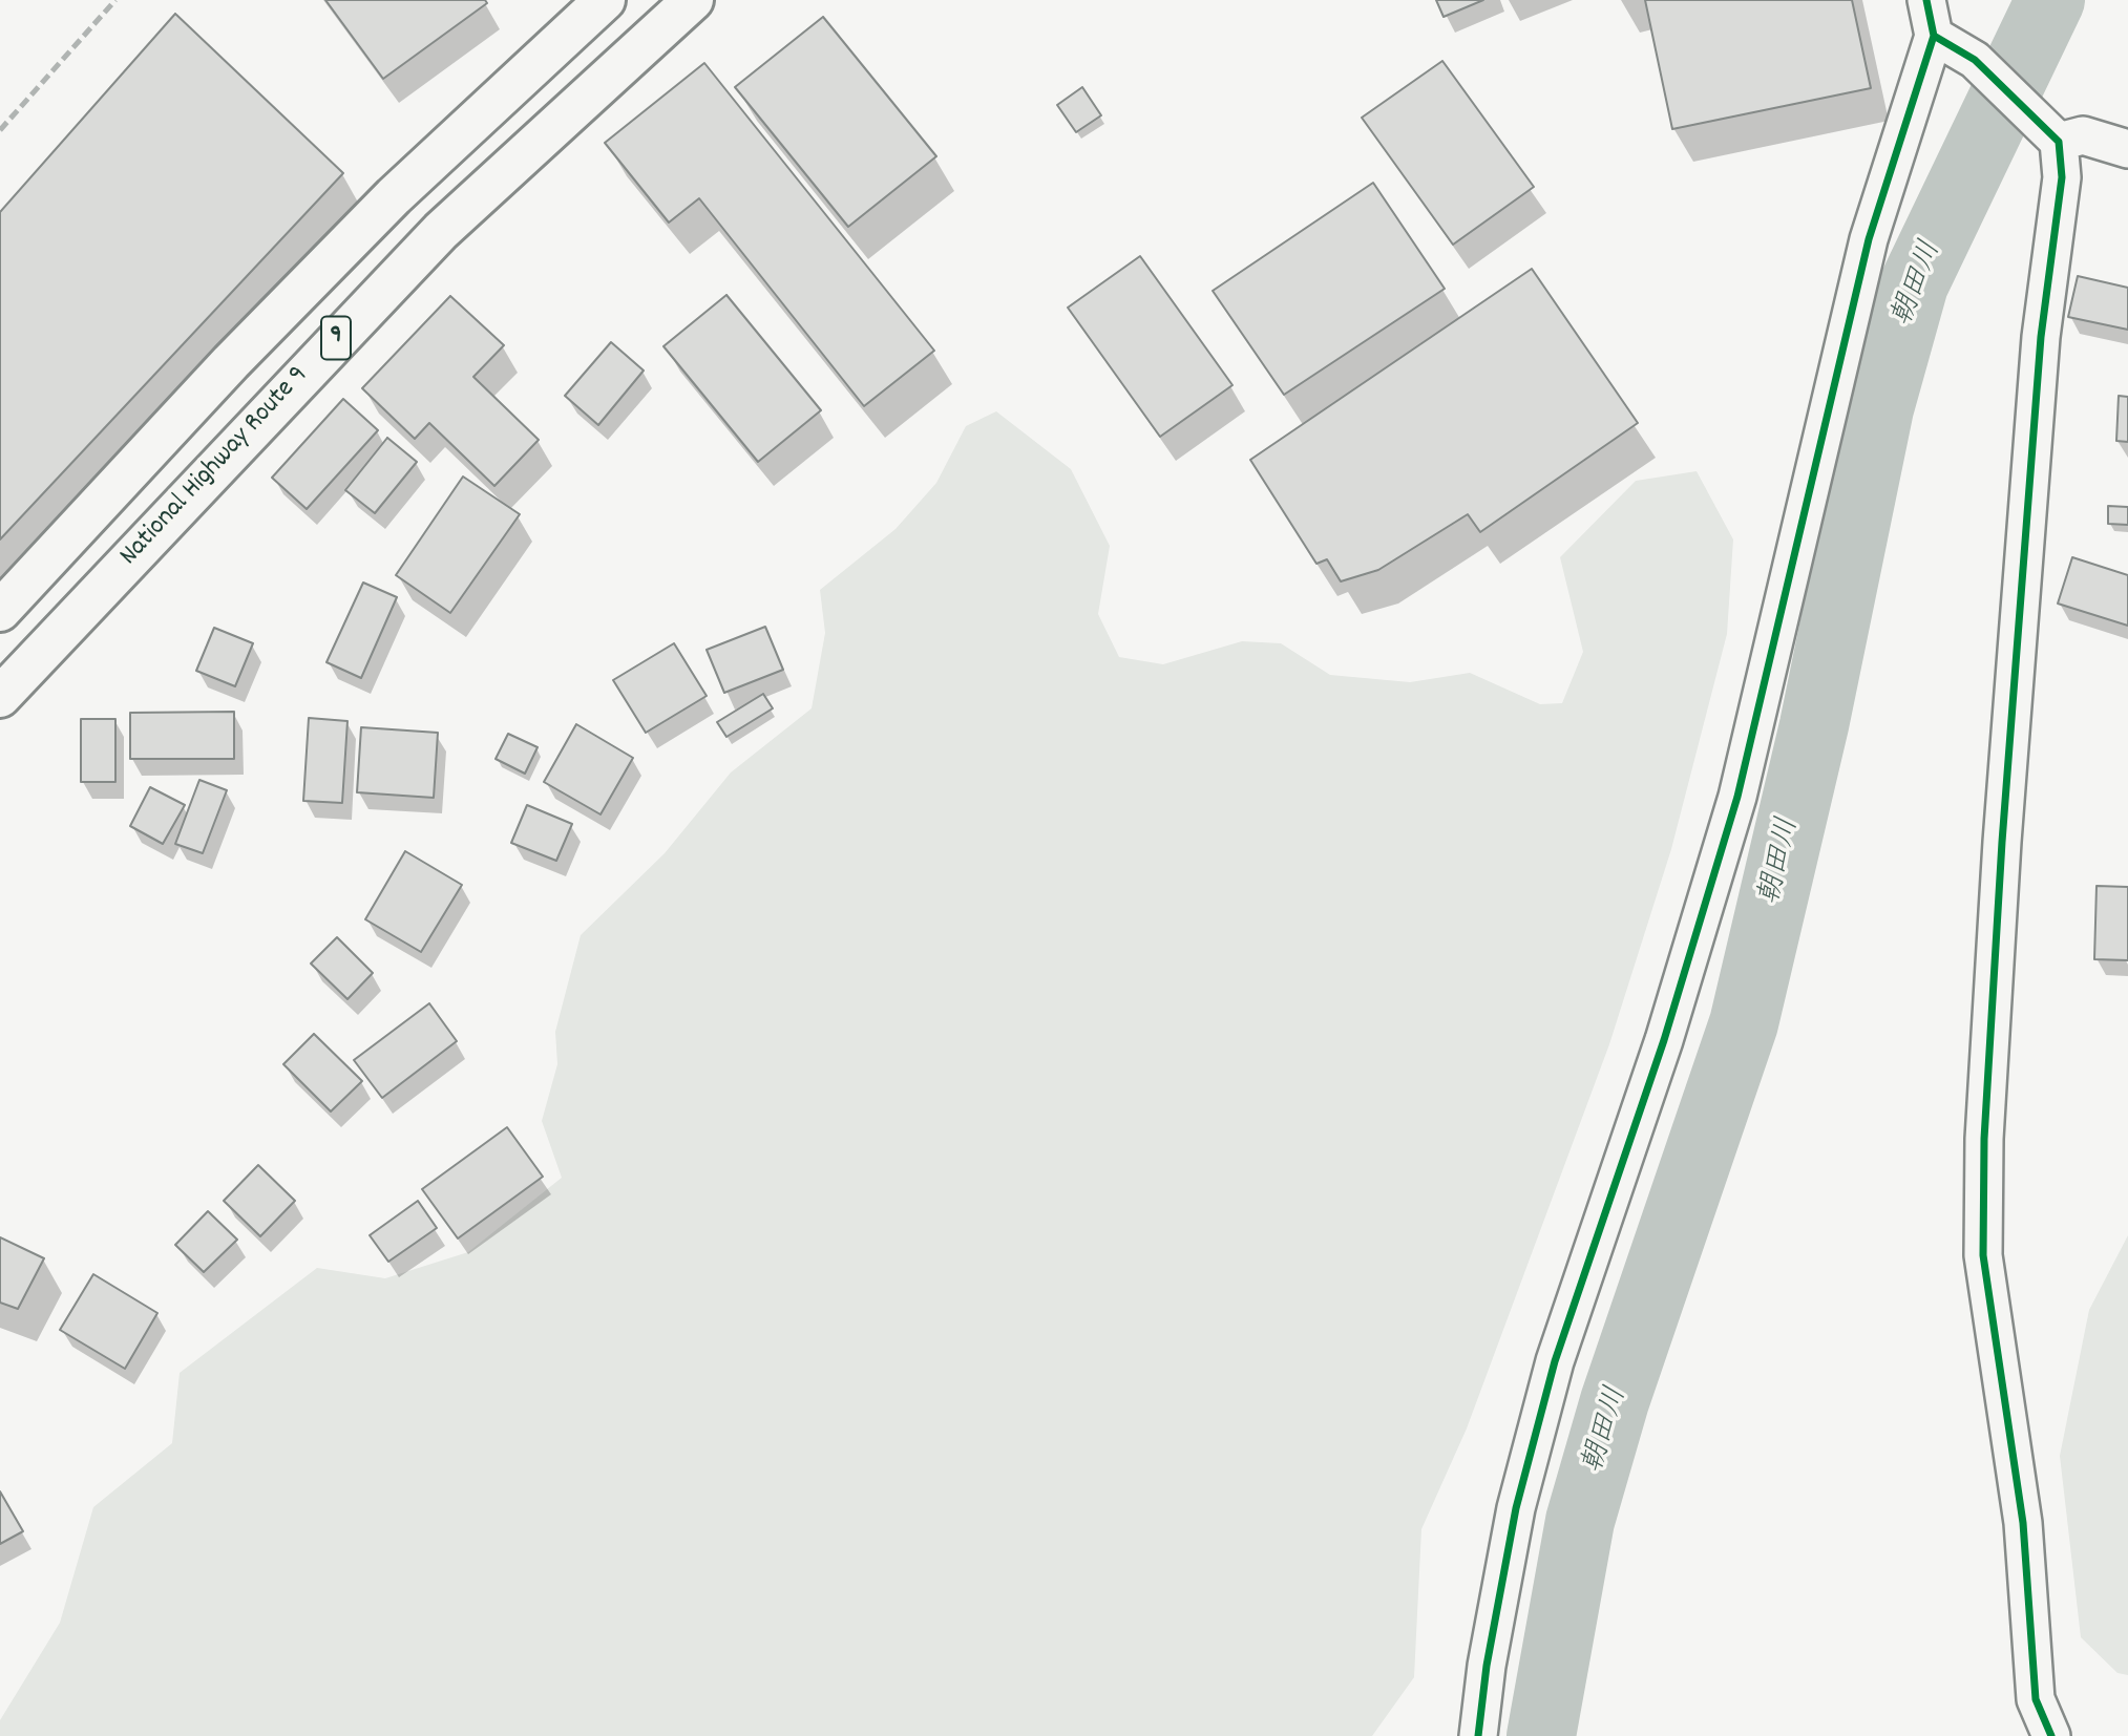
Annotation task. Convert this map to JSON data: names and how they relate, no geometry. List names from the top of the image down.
{
  "streets": {
    "highway": ["9", "National Highway Route 9"]
  },
  "water": ["朝田川"]
}
